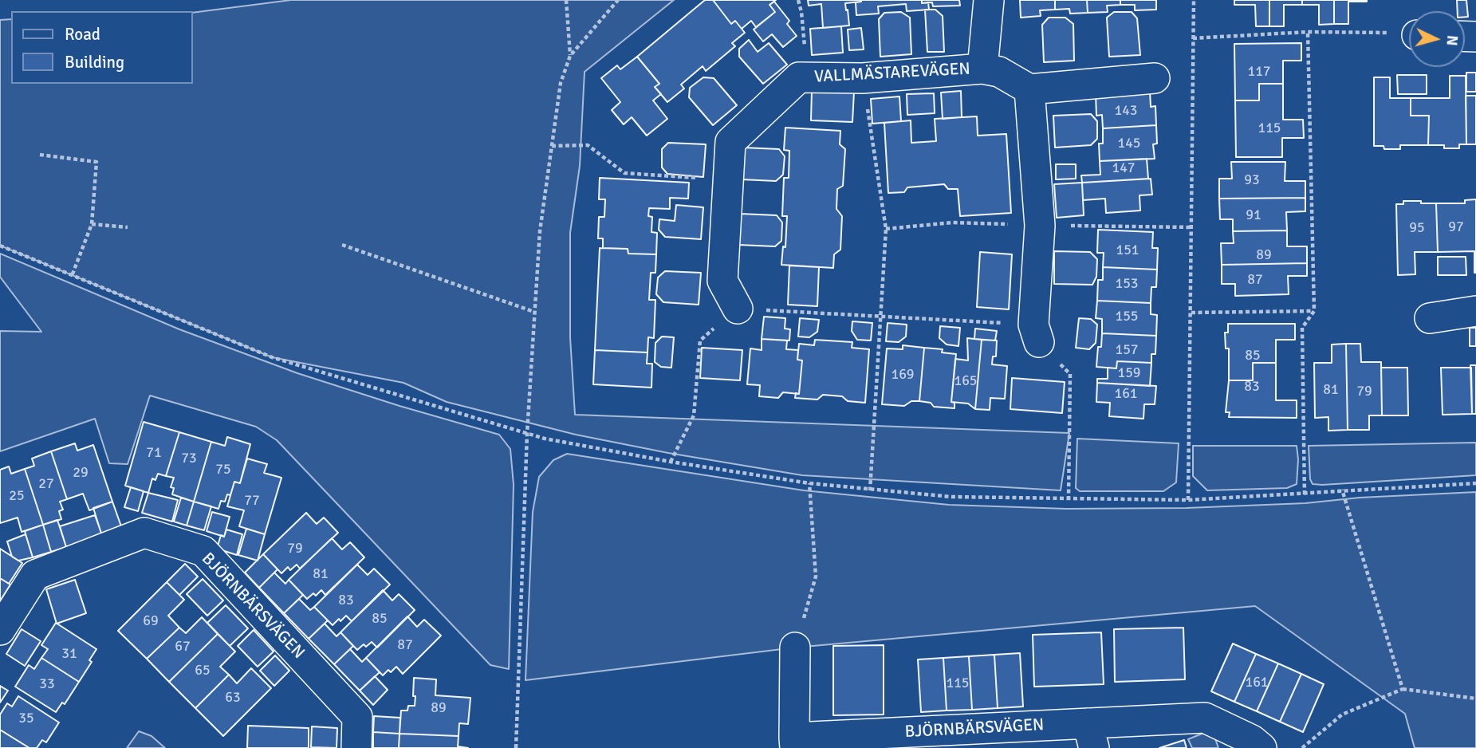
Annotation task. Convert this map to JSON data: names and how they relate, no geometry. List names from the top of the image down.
{
  "streets": {
    "street": ["VALLMÄSTAREVÄGEN", "BJÖRNBÄRSVÄGEN"]
  },
  "house_numbers": [
    "117",
    "143",
    "115",
    "145",
    "147",
    "93",
    "91",
    "97",
    "95",
    "151",
    "89",
    "87",
    "153",
    "155",
    "157",
    "85",
    "159",
    "169",
    "165",
    "83",
    "81",
    "79",
    "161",
    "71",
    "73",
    "75",
    "29",
    "27",
    "25",
    "77",
    "79",
    "81",
    "83",
    "85",
    "69",
    "87",
    "67",
    "31",
    "65",
    "161",
    "115",
    "33",
    "63",
    "89",
    "35"
  ],
  "legend": ["Road", "Building"],
  "north": "right"
}
